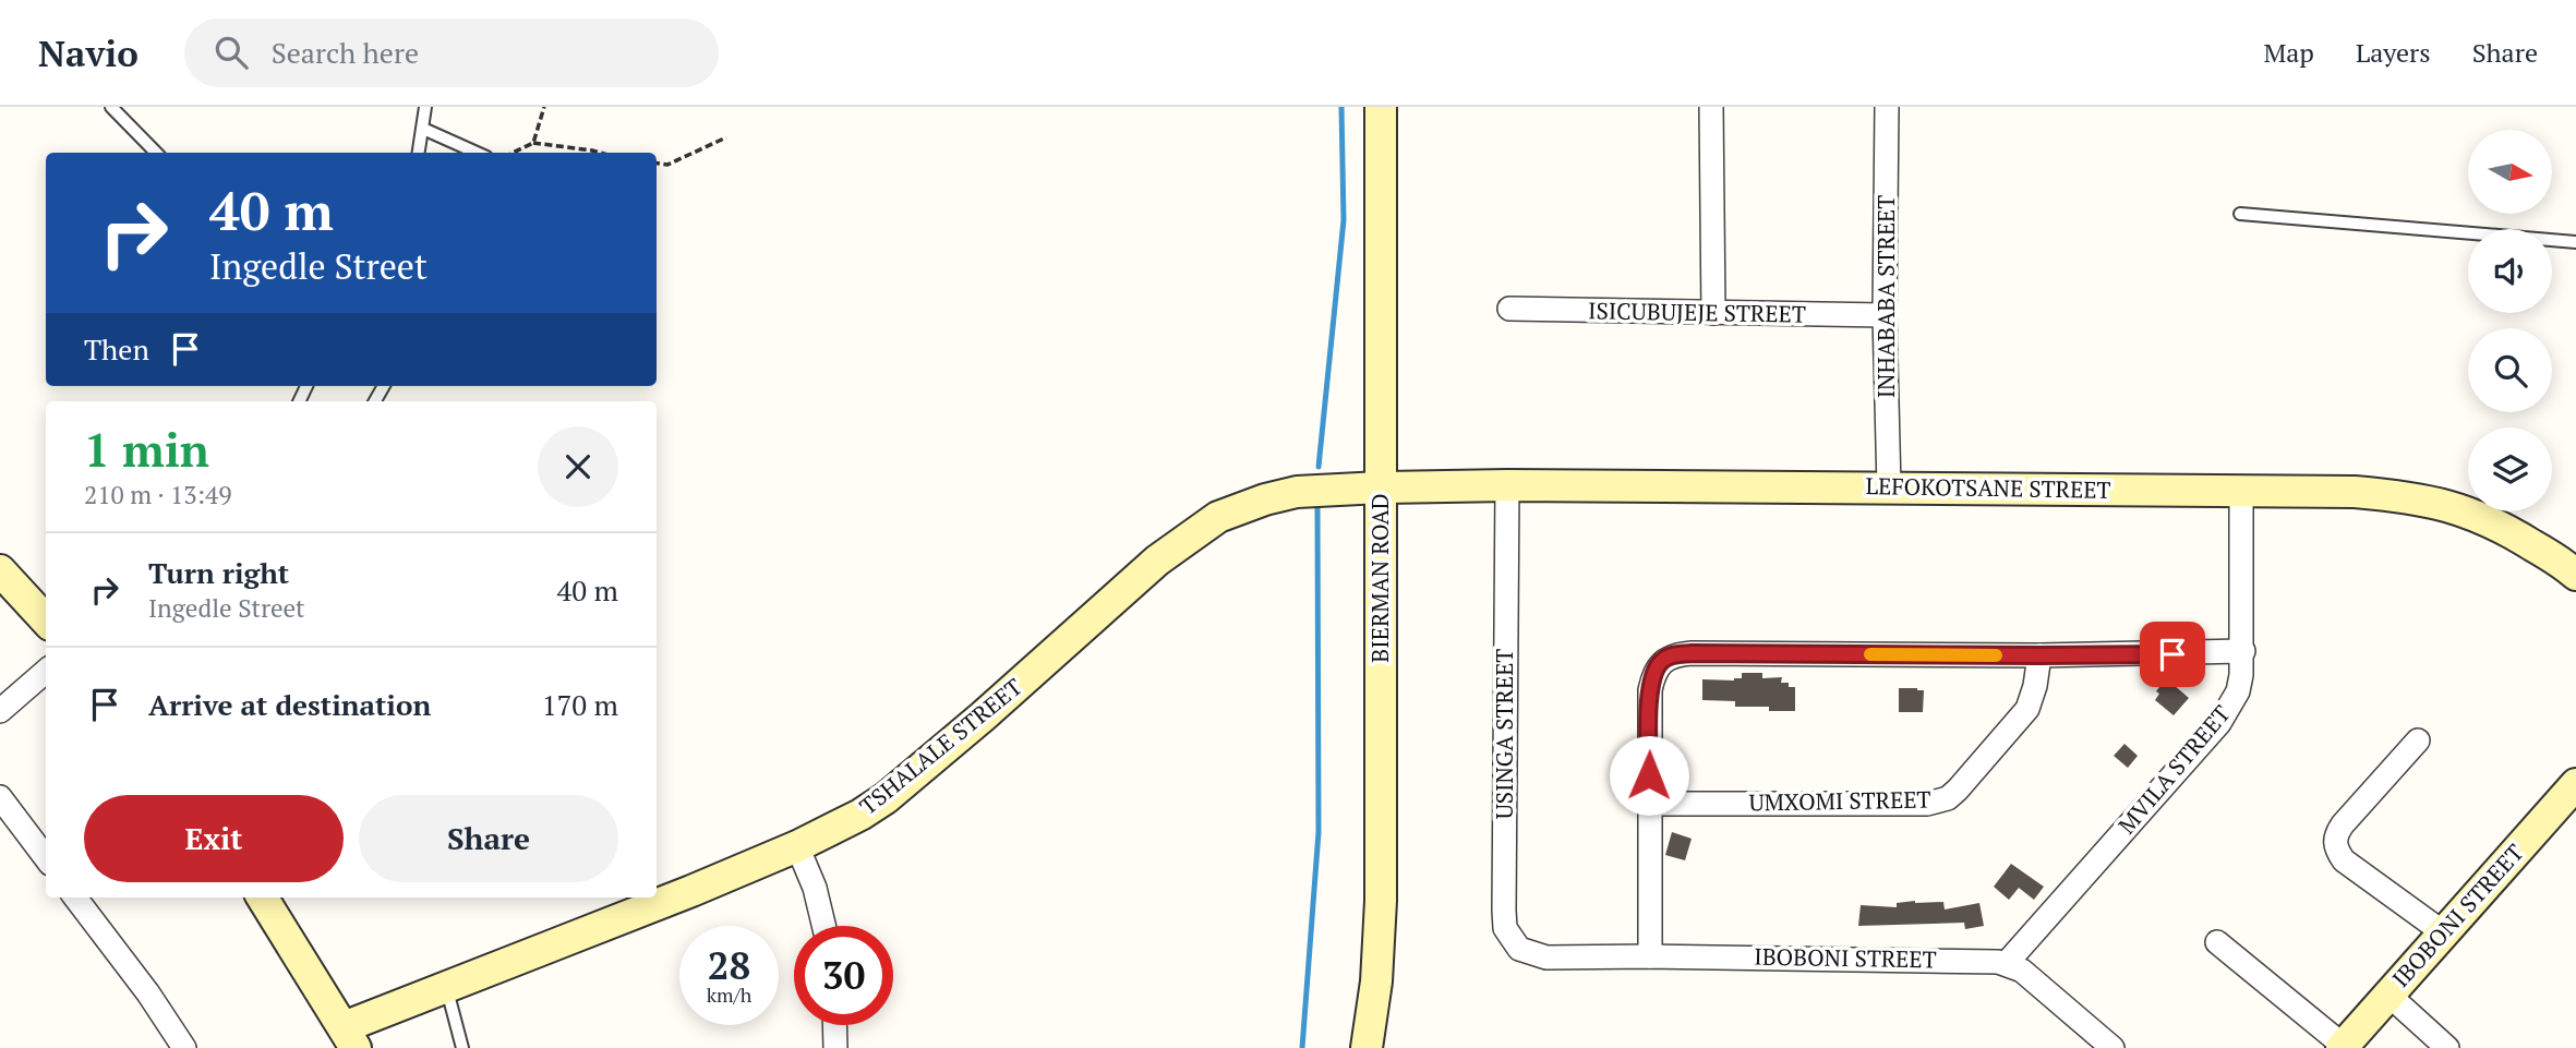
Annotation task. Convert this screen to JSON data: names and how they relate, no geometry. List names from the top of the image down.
{
  "streets": {
    "street": [
      "INHABABA STREET",
      "ISICUBUJEJE STREET",
      "LEFOKOTSANE STREET",
      "BIERMAN ROAD",
      "USINGA STREET",
      "TSHALALE STREET",
      "MVILA STREET",
      "UMXOMI STREET",
      "IBOBONI STREET"
    ]
  },
  "crossings": [
    ["INHABABA STREET", "ISICUBUJEJE STREET"],
    ["INHABABA STREET", "LEFOKOTSANE STREET"],
    ["LEFOKOTSANE STREET", "BIERMAN ROAD"],
    ["LEFOKOTSANE STREET", "USINGA STREET"],
    ["LEFOKOTSANE STREET", "TSHALALE STREET"],
    ["LEFOKOTSANE STREET", "MVILA STREET"],
    ["BIERMAN ROAD", "TSHALALE STREET"],
    ["USINGA STREET", "IBOBONI STREET"],
    ["MVILA STREET", "IBOBONI STREET"]
  ],
  "north": "right",
  "page": {
    "header": "Navio",
    "search": "Search here",
    "nav": ["Map", "Layers", "Share"],
    "turn": ["40 m", "Ingedle Street"],
    "then": "Then",
    "heading": ["1 min", "210 m · 13:49"],
    "list": [
      {
        "name": "Turn right",
        "note": "Ingedle Street",
        "value": "40 m"
      },
      {
        "name": "Arrive at destination",
        "value": "170 m"
      }
    ],
    "buttons": ["Exit", "Share"],
    "speed": "28 km/h",
    "limit": "30"
  }
}
